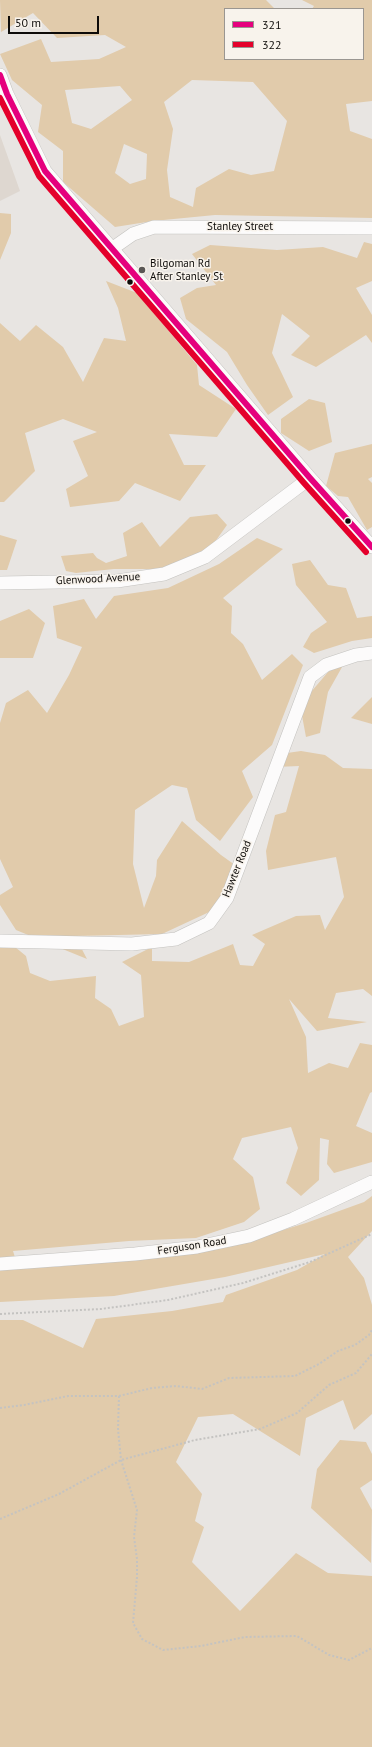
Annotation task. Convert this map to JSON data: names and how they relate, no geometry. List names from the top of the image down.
{
  "streets": {
    "street": [
      "Stanley Street",
      "Glenwood Avenue",
      "Hawter Road",
      "Ferguson Road"
    ]
  },
  "places": ["Bilgoman Rd After Stanley St"],
  "lines": ["transit line 321", "transit line 322"],
  "legend": ["321", "322"],
  "scale_bar": "50 m"
}
